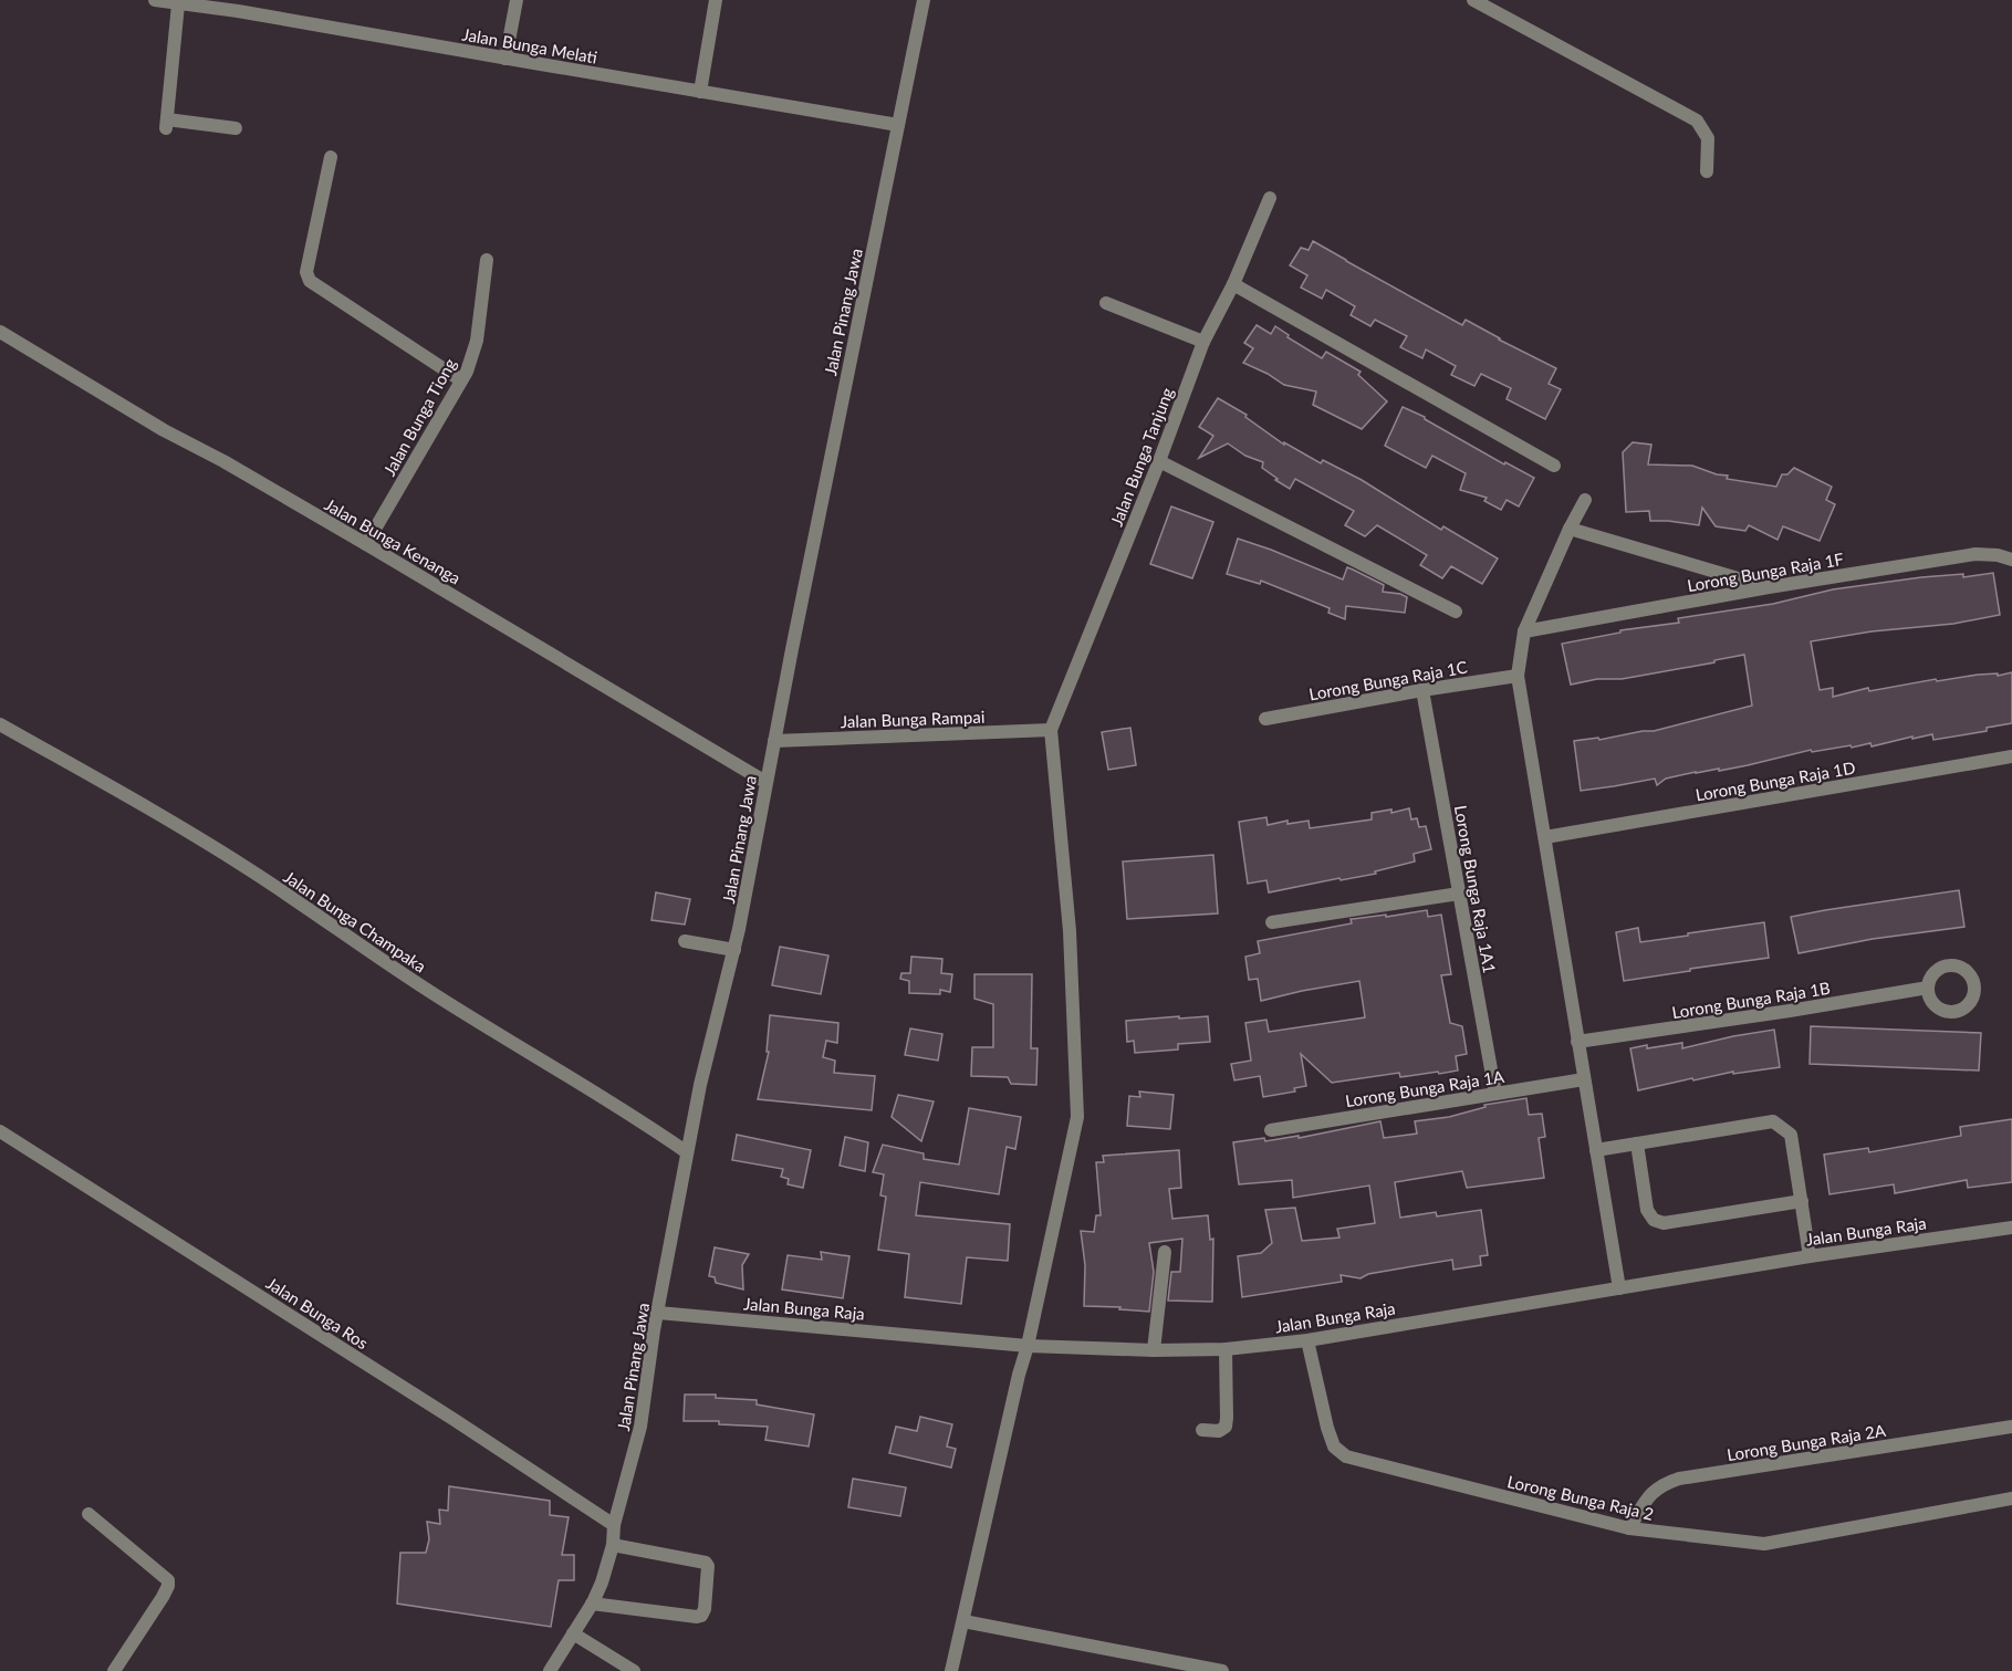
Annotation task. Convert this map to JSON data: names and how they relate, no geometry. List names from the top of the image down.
{
  "streets": {
    "street": [
      "Jalan Bunga Melati",
      "Jalan Pinang Jawa",
      "Jalan Bunga Tiong",
      "Jalan Bunga Tanjung",
      "Jalan Bunga Kenanga",
      "Lorong Bunga Raja 1F",
      "Lorong Bunga Raja 1C",
      "Jalan Bunga Rampai",
      "Lorong Bunga Raja 1D",
      "Lorong Bunga Raja 1A1",
      "Jalan Bunga Champaka",
      "Lorong Bunga Raja 1B",
      "Lorong Bunga Raja 1A",
      "Jalan Bunga Raja",
      "Jalan Bunga Ros",
      "Lorong Bunga Raja 2A",
      "Lorong Bunga Raja 2"
    ]
  },
  "crossings": [
    ["Jalan Bunga Melati", "Jalan Pinang Jawa"],
    ["Jalan Pinang Jawa", "Jalan Bunga Kenanga"],
    ["Jalan Pinang Jawa", "Jalan Bunga Rampai"],
    ["Jalan Pinang Jawa", "Jalan Bunga Champaka"],
    ["Jalan Pinang Jawa", "Jalan Bunga Raja"],
    ["Jalan Pinang Jawa", "Jalan Bunga Ros"],
    ["Jalan Bunga Tiong", "Jalan Bunga Kenanga"],
    ["Jalan Bunga Tanjung", "Jalan Bunga Rampai"],
    ["Lorong Bunga Raja 1C", "Lorong Bunga Raja 1A1"],
    ["Lorong Bunga Raja 1A1", "Lorong Bunga Raja 1A"],
    ["Jalan Bunga Raja", "Lorong Bunga Raja 2"],
    ["Lorong Bunga Raja 2A", "Lorong Bunga Raja 2"]
  ]
}
